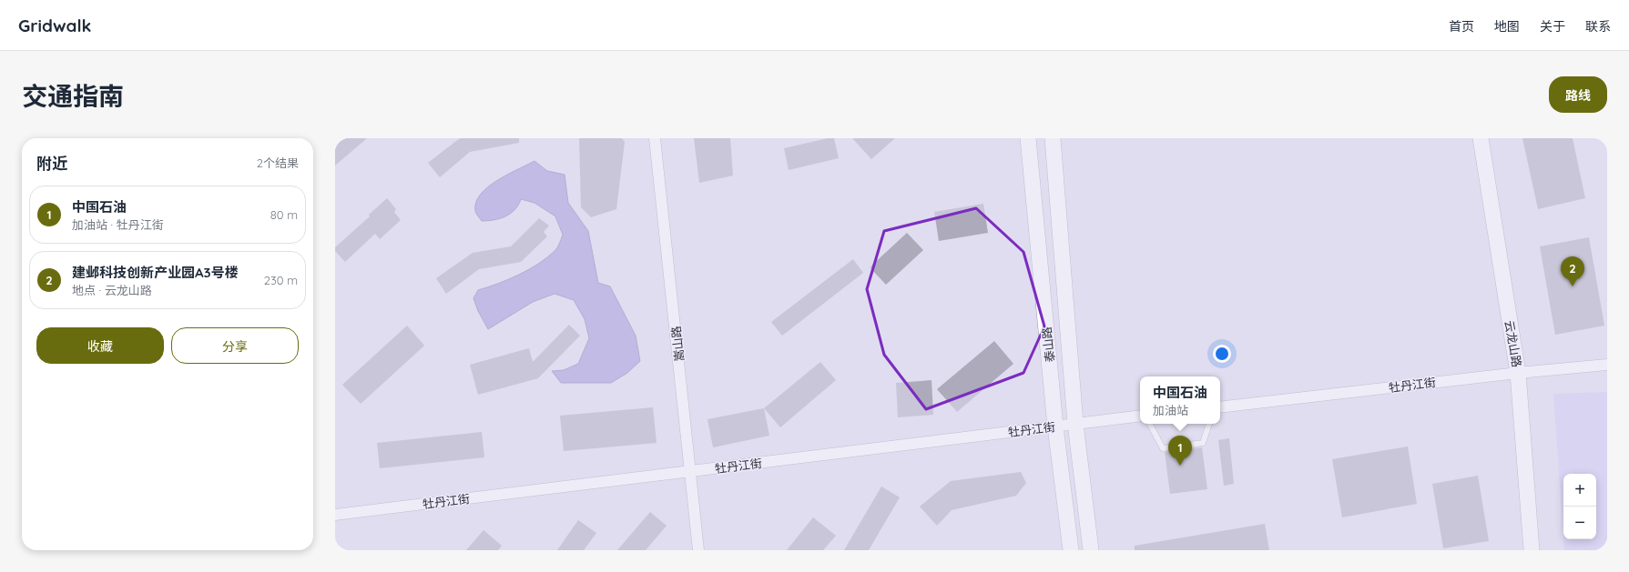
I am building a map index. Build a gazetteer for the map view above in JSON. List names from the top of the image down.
{
  "streets": {
    "street": [
      "嵩山路",
      "云龙山路",
      "泰山路",
      "牡丹江街"
    ]
  },
  "crossings": [
    ["嵩山路", "牡丹江街"],
    ["云龙山路", "牡丹江街"],
    ["泰山路", "牡丹江街"]
  ],
  "page": {
    "header": "Gridwalk",
    "nav": [
      "首页",
      "地图",
      "关于",
      "联系"
    ],
    "title": "交通指南",
    "buttons": [
      "路线",
      ["收藏", "分享"]
    ],
    "heading": ["附近", "2个结果"],
    "list": [
      {
        "mark": "1",
        "name": "中国石油",
        "note": "加油站 · 牡丹江街",
        "value": "80 m"
      },
      {
        "mark": "2",
        "name": "建邺科技创新产业园A3号楼",
        "note": "地点 · 云龙山路",
        "value": "230 m"
      }
    ],
    "pins": ["2", "1"],
    "popup": ["中国石油", "加油站"],
    "map_buttons": ["+", "−"]
  }
}
